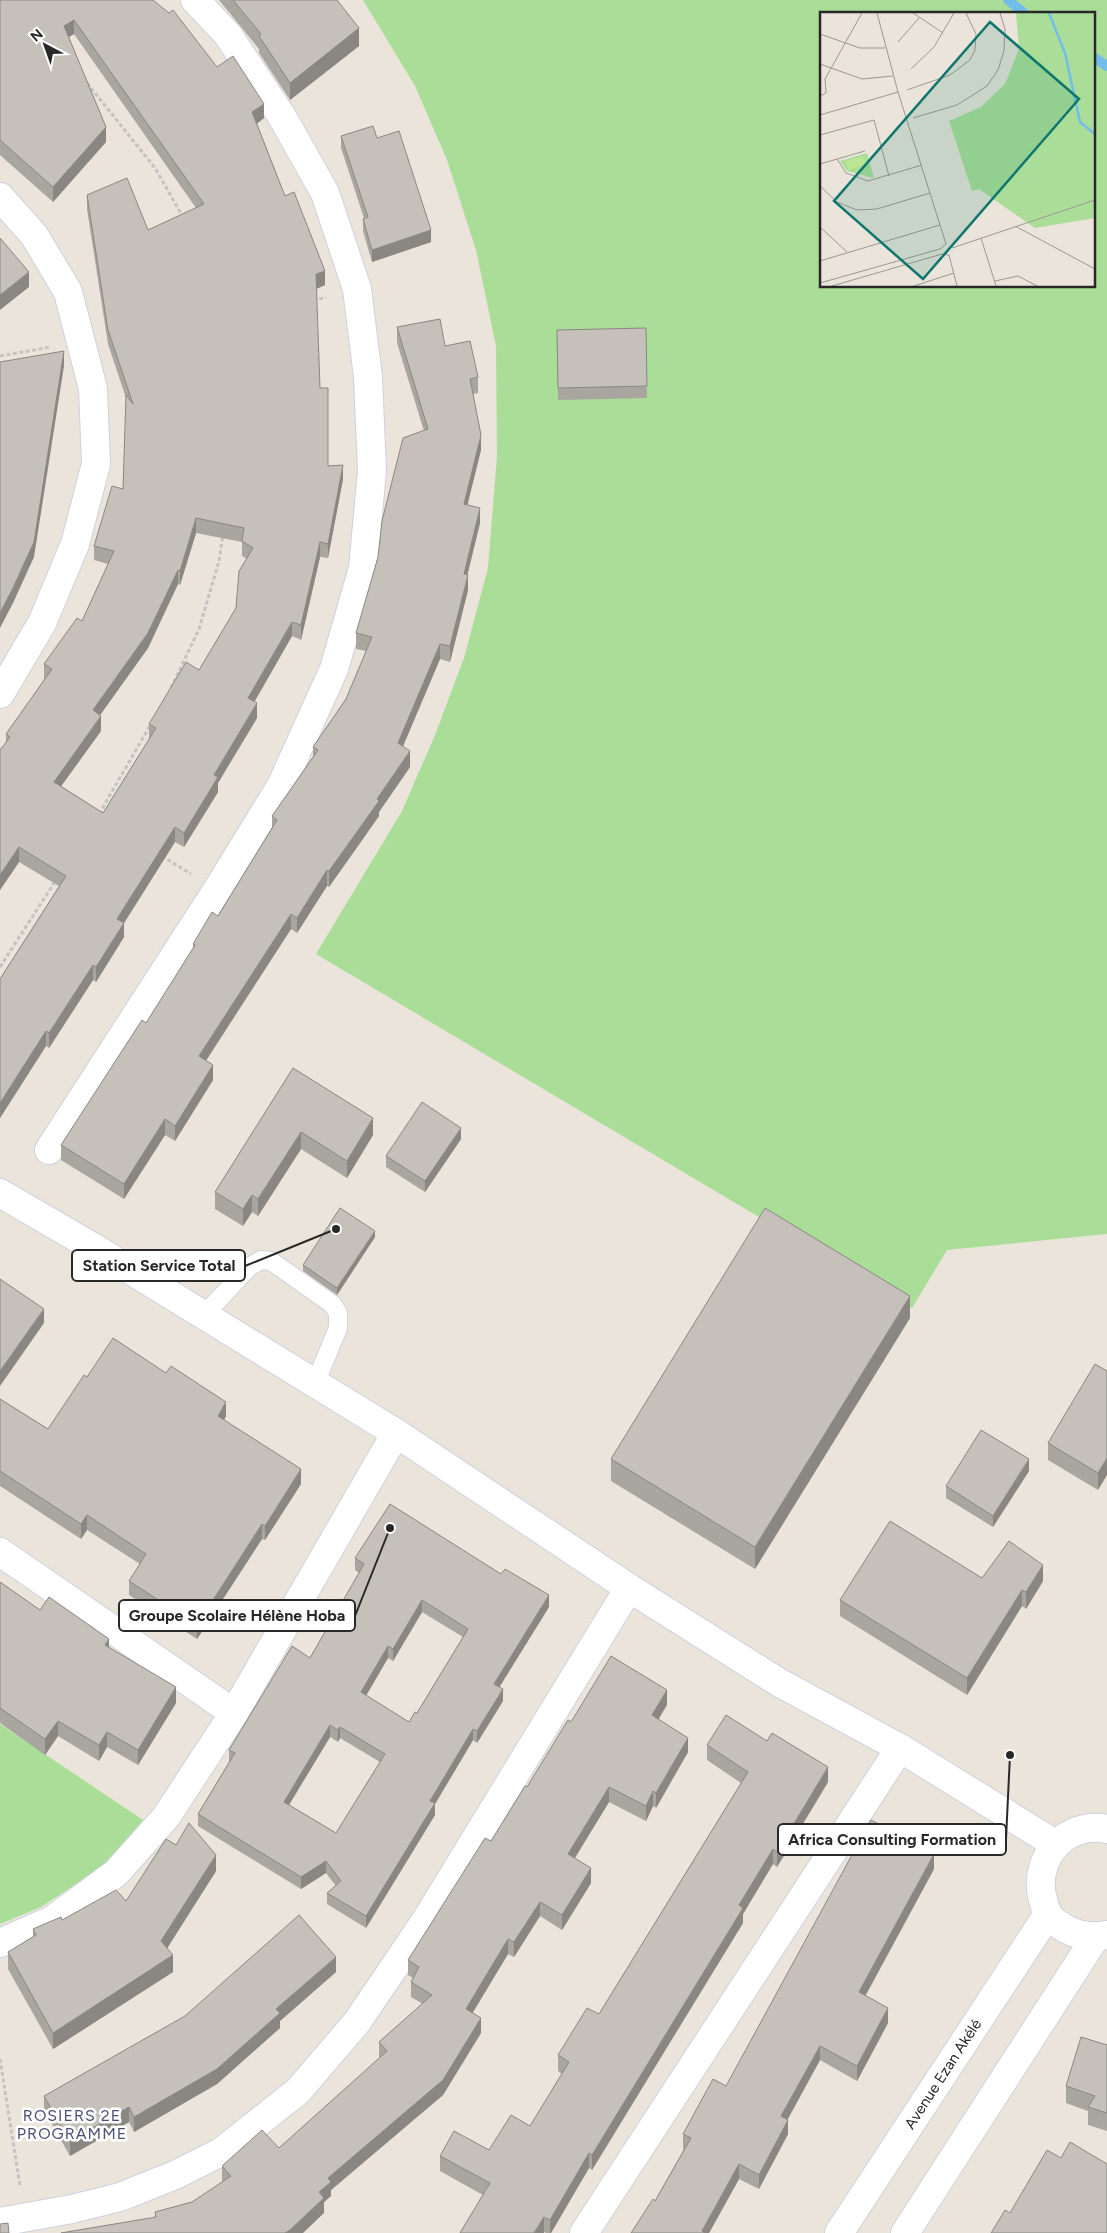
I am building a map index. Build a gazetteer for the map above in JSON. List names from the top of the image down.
{
  "streets": {
    "street": ["Avenue Ezan Akélé"]
  },
  "districts": ["ROSIERS 2E PROGRAMME"],
  "places": ["Station Service Total", "Groupe Scolaire Hélène Hoba", "Africa Consulting Formation"],
  "north": "top left"
}
